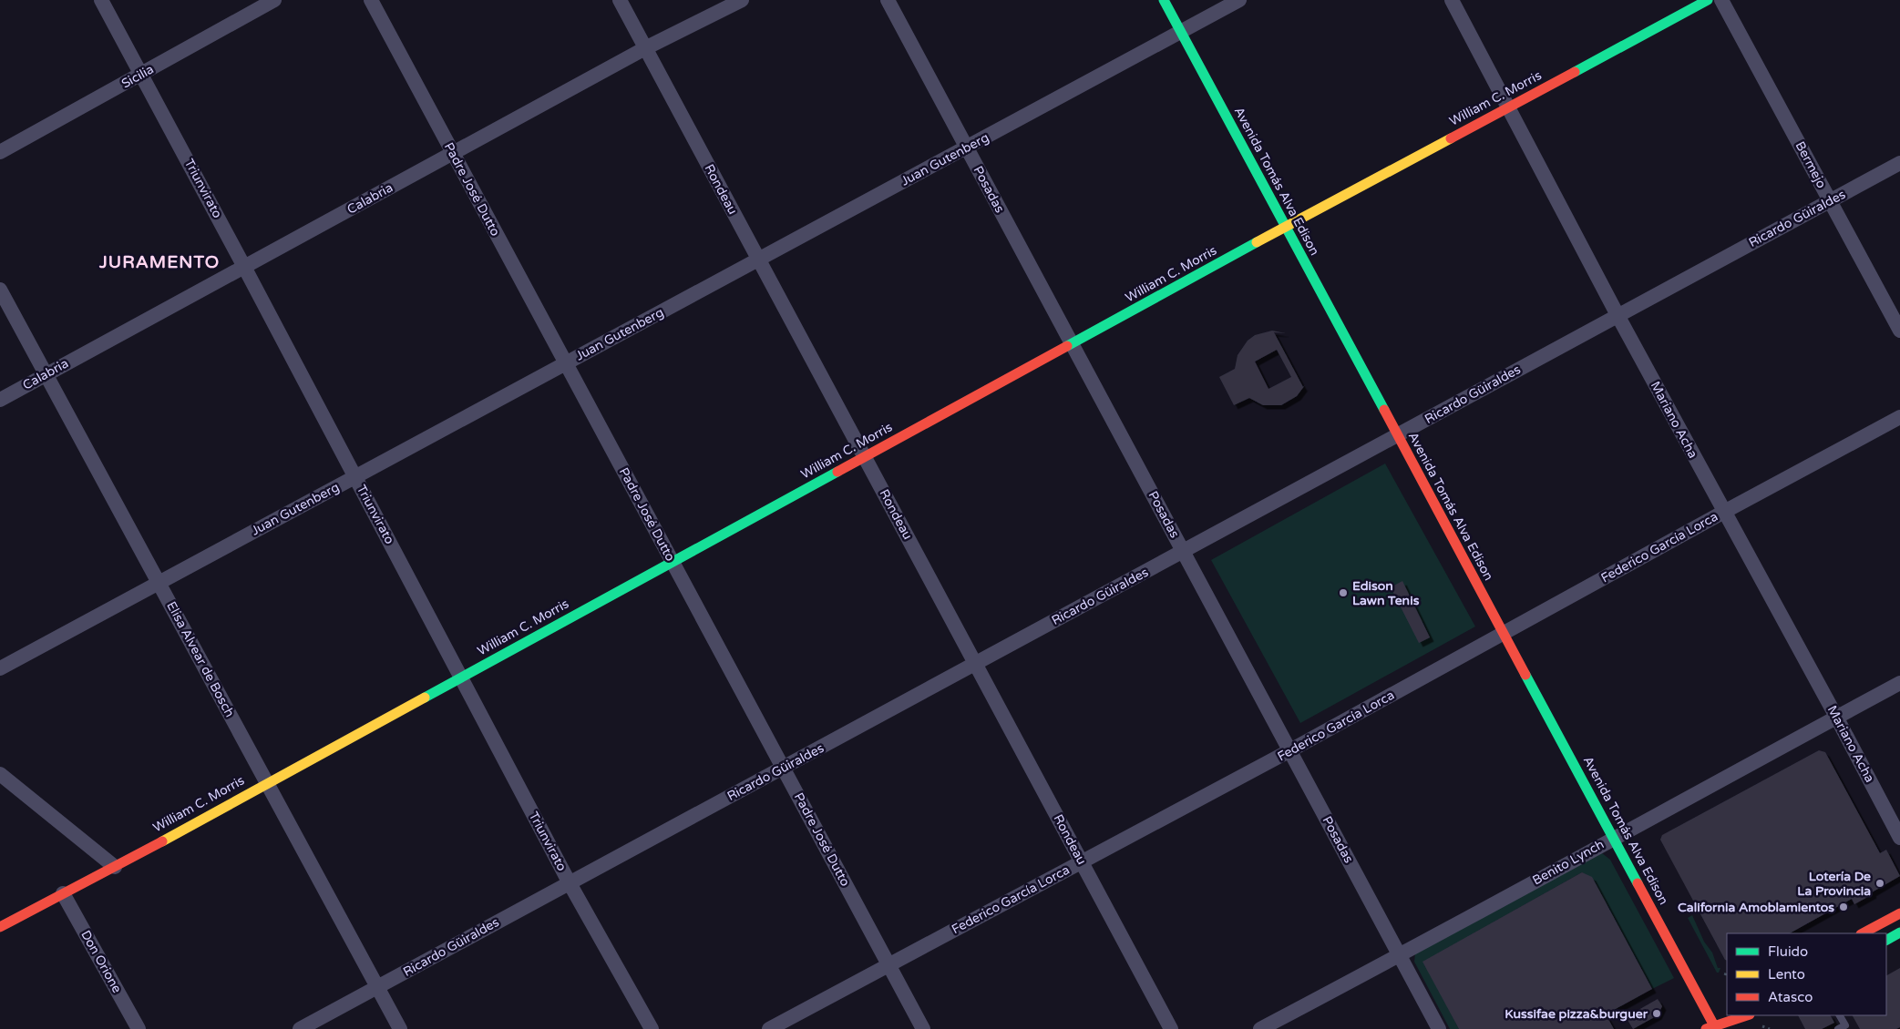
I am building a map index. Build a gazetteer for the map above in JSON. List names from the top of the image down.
{
  "streets": {
    "street": [
      "Sicilia",
      "William C. Morris",
      "Juan Gutenberg",
      "Bermejo",
      "Avenida Tomás Alva Edison",
      "Triunvirato",
      "Padre José Dutto",
      "Rondeau",
      "Posadas",
      "Calabria",
      "Ricardo Güiraldes",
      "Mariano Acha",
      "Federico García Lorca",
      "Elisa Alvear de Bosch",
      "Benito Lynch",
      "Don Orione"
    ]
  },
  "crossings": [
    ["Sicilia", "Triunvirato"],
    ["William C. Morris", "Avenida Tomás Alva Edison"],
    ["William C. Morris", "Triunvirato"],
    ["William C. Morris", "Padre José Dutto"],
    ["William C. Morris", "Rondeau"],
    ["William C. Morris", "Posadas"],
    ["William C. Morris", "Mariano Acha"],
    ["William C. Morris", "Elisa Alvear de Bosch"],
    ["William C. Morris", "Don Orione"],
    ["Juan Gutenberg", "Avenida Tomás Alva Edison"],
    ["Juan Gutenberg", "Triunvirato"],
    ["Juan Gutenberg", "Padre José Dutto"],
    ["Juan Gutenberg", "Rondeau"],
    ["Juan Gutenberg", "Posadas"],
    ["Juan Gutenberg", "Elisa Alvear de Bosch"],
    ["Bermejo", "Ricardo Güiraldes"],
    ["Avenida Tomás Alva Edison", "Ricardo Güiraldes"],
    ["Avenida Tomás Alva Edison", "Federico García Lorca"],
    ["Avenida Tomás Alva Edison", "Benito Lynch"],
    ["Triunvirato", "Calabria"],
    ["Triunvirato", "Ricardo Güiraldes"],
    ["Padre José Dutto", "Calabria"],
    ["Padre José Dutto", "Ricardo Güiraldes"],
    ["Padre José Dutto", "Federico García Lorca"],
    ["Rondeau", "Calabria"],
    ["Rondeau", "Ricardo Güiraldes"],
    ["Rondeau", "Federico García Lorca"],
    ["Posadas", "Ricardo Güiraldes"],
    ["Posadas", "Federico García Lorca"],
    ["Posadas", "Benito Lynch"],
    ["Calabria", "Elisa Alvear de Bosch"],
    ["Ricardo Güiraldes", "Mariano Acha"],
    ["Ricardo Güiraldes", "Elisa Alvear de Bosch"],
    ["Mariano Acha", "Federico García Lorca"],
    ["Mariano Acha", "Benito Lynch"]
  ],
  "districts": ["JURAMENTO"],
  "places": [
    "Edison Lawn Tenis",
    "Lotería De La Provincia",
    "California Amoblamientos",
    "Kussifae pizza&burguer"
  ],
  "legend": ["Fluido", "Lento", "Atasco"]
}
